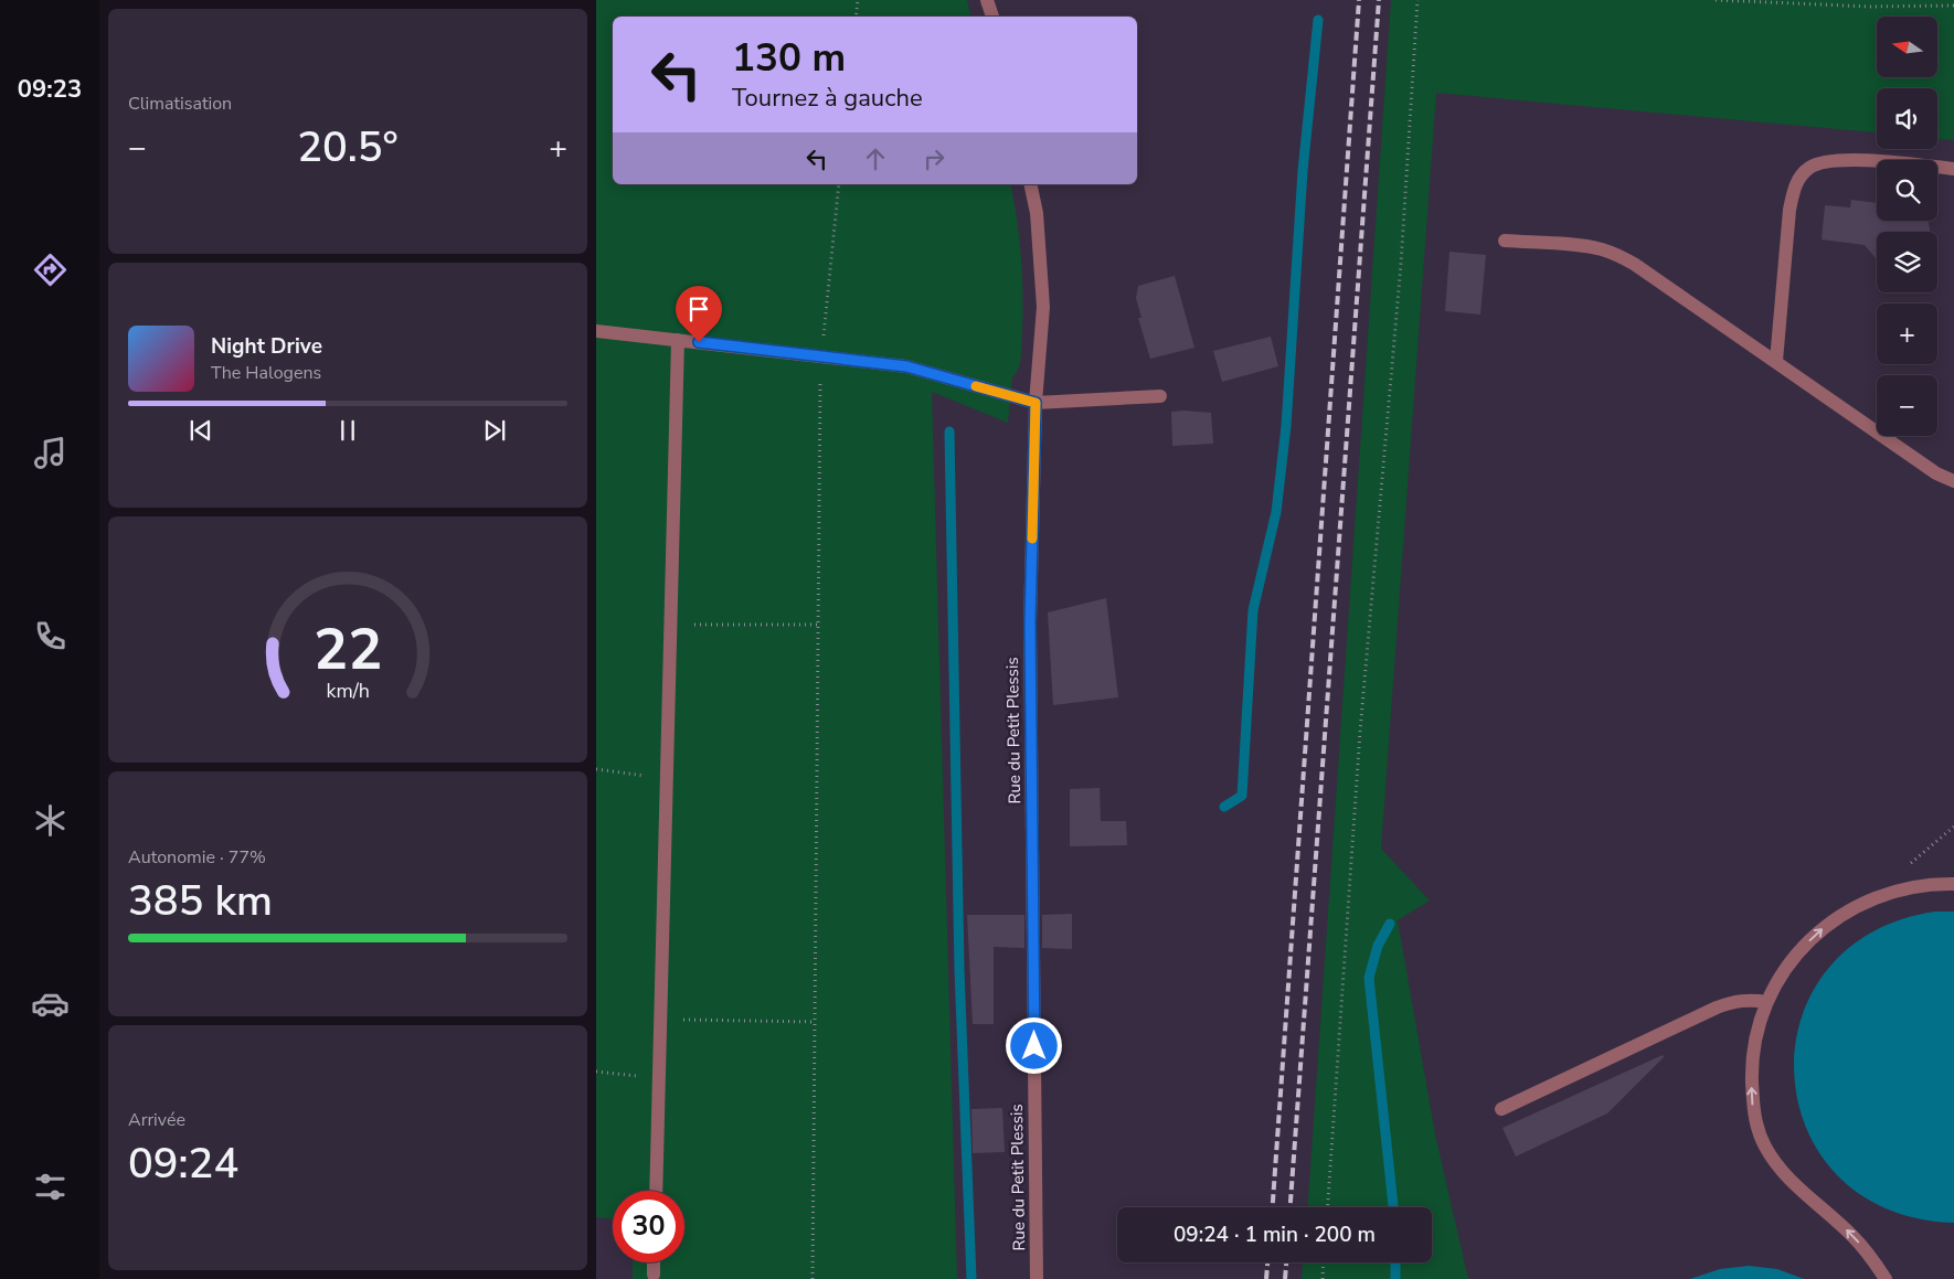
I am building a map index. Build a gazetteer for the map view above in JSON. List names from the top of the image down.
{
  "streets": {
    "street": ["Rue du Petit Plessis"]
  },
  "north": "left",
  "page": {
    "tabs": "09:23",
    "tile": [
      "Climatisation",
      ["Autonomie · 77%", "385 km"],
      ["Arrivée", "09:24"]
    ],
    "map_buttons": ["+", "−"],
    "turn": ["130 m", "Tournez à gauche"],
    "heat": ["−", "20.5°", "+"],
    "song": ["Night Drive", "The Halogens"],
    "limit": "30",
    "trip": "09:24 · 1 min · 200 m",
    "gauge": ["22", "km/h"]
  }
}
